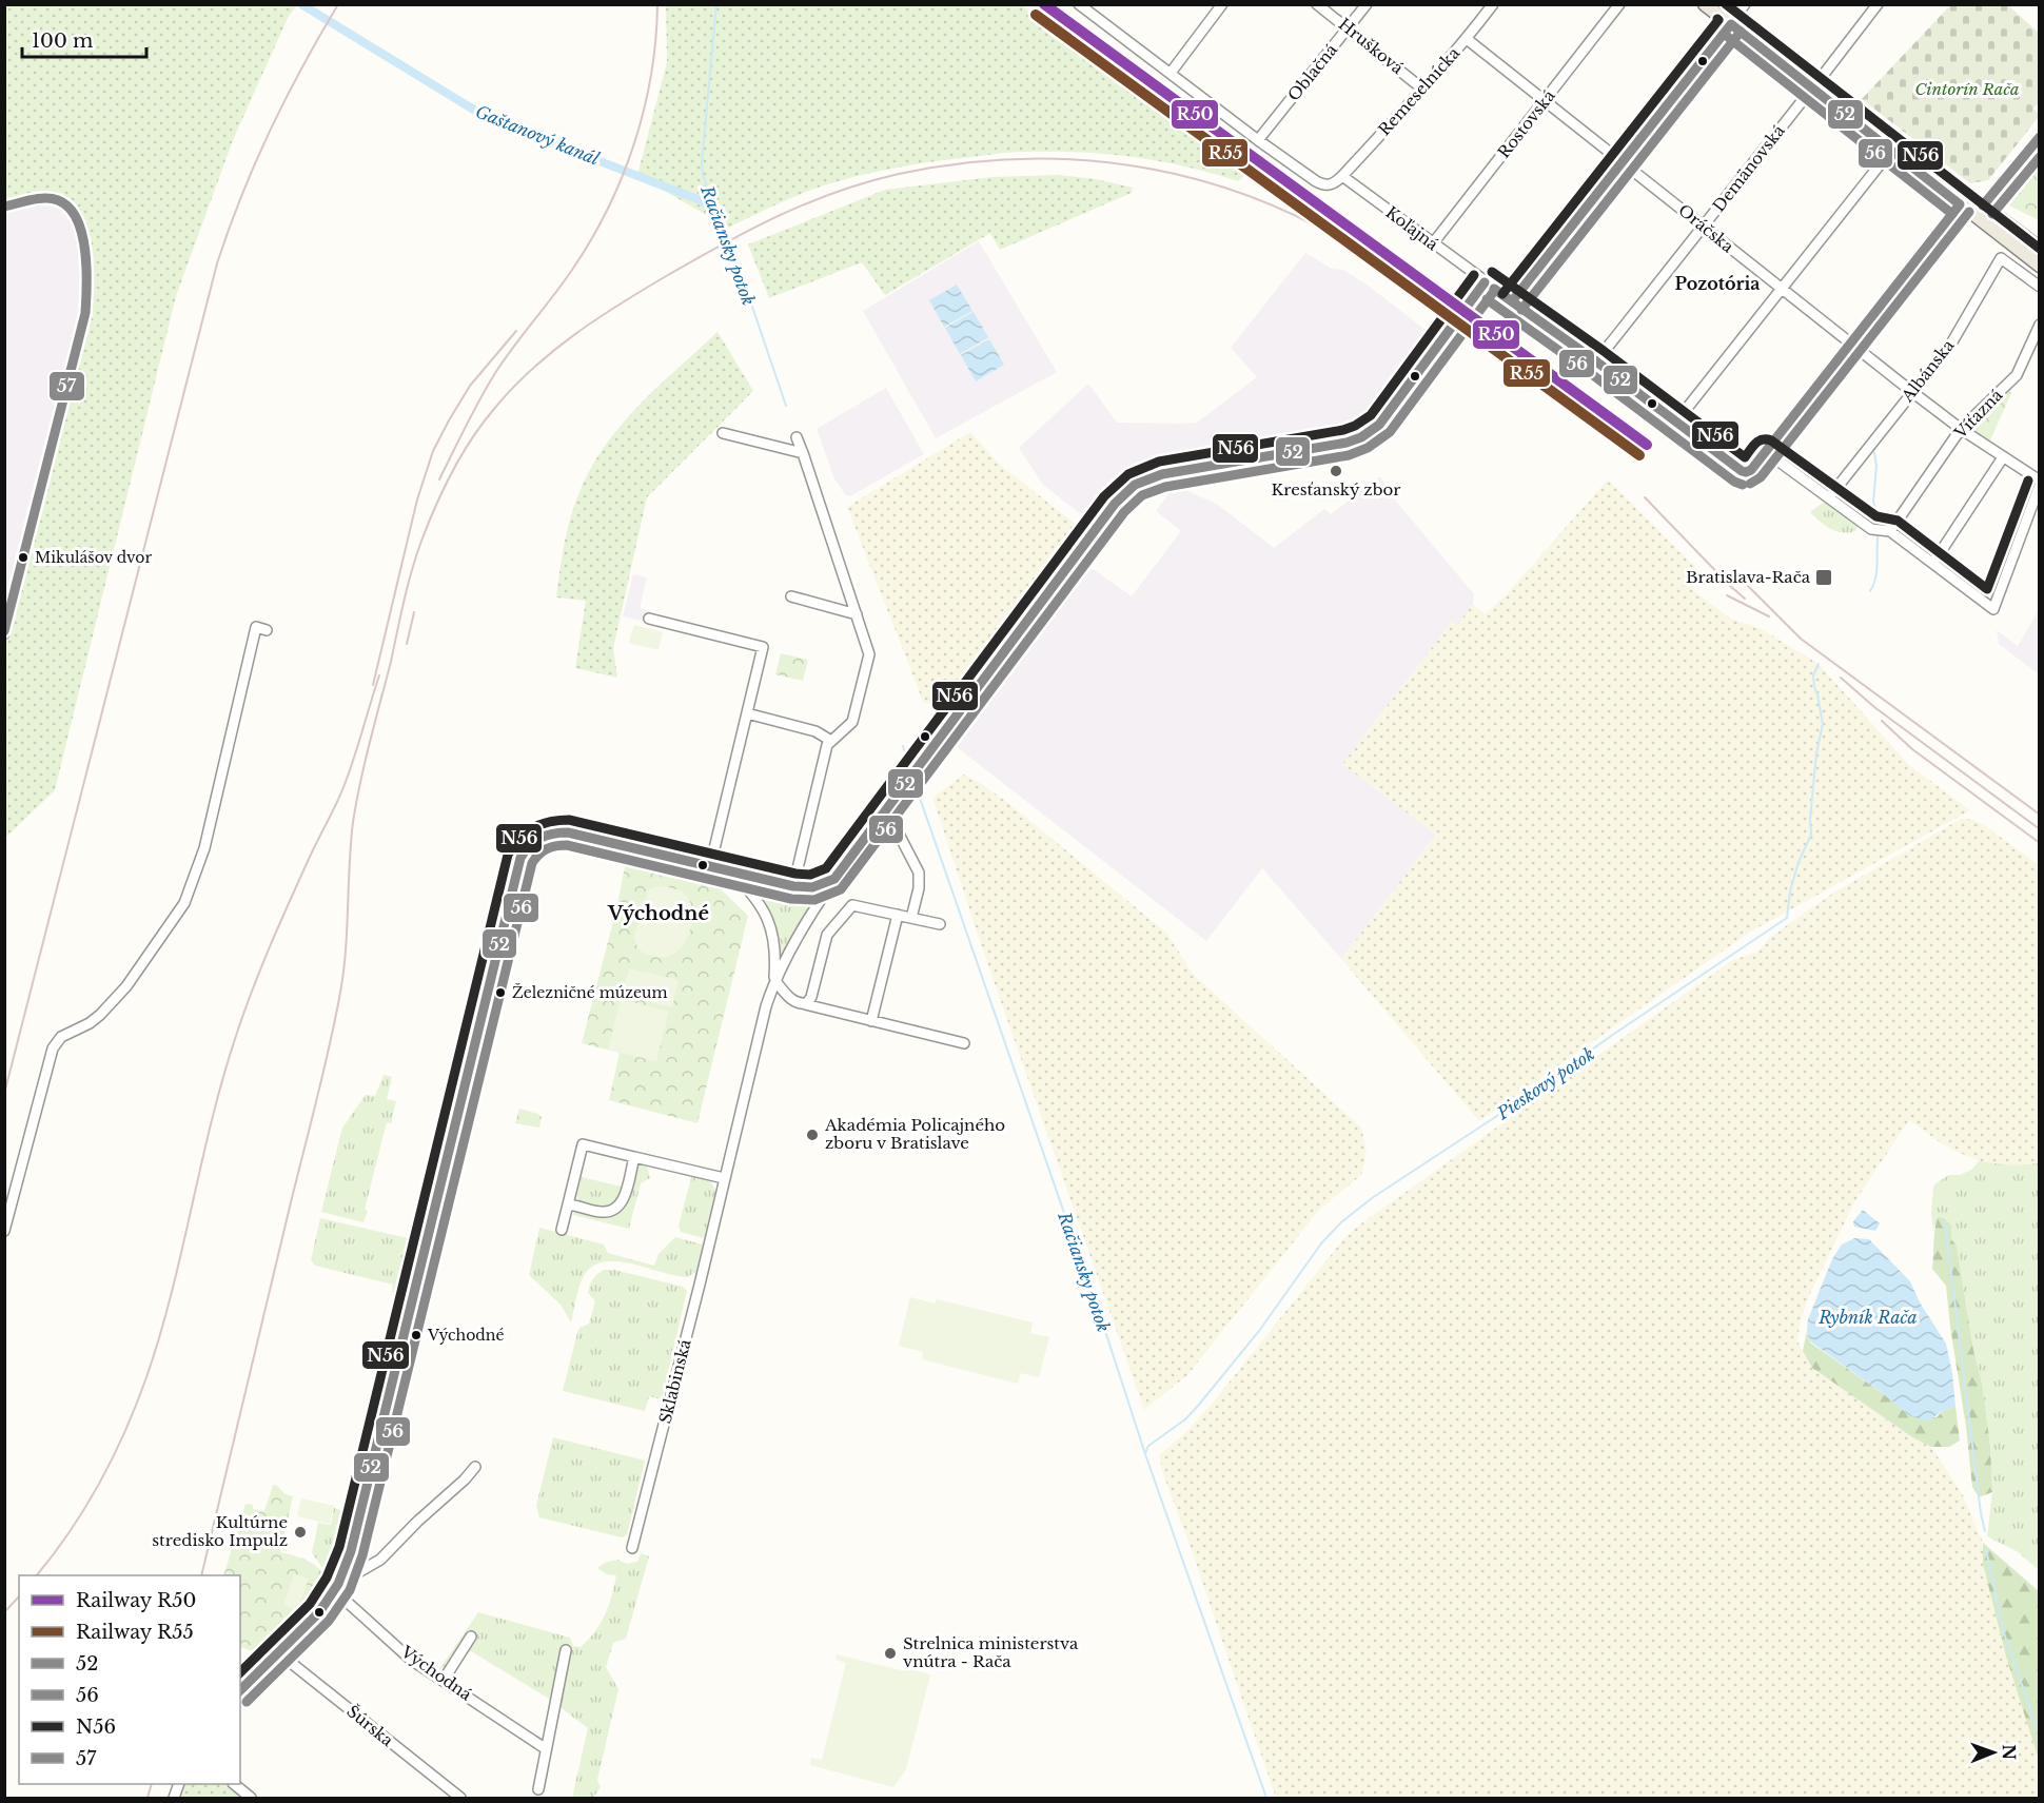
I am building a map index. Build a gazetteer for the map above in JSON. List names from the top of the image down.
{
  "streets": {
    "street": [
      "Hrušková",
      "Oblačná",
      "Remeselnícka",
      "Rostovská",
      "Demänovská",
      "Koľajná",
      "Oráčska",
      "Albánska",
      "Víťazná",
      "Sklabinská",
      "Východná",
      "Šúrska"
    ]
  },
  "crossings": [
    ["Hrušková", "Oblačná"],
    ["Hrušková", "Remeselnícka"],
    ["Remeselnícka", "Koľajná"],
    ["Remeselnícka", "Oráčska"],
    ["Rostovská", "Koľajná"],
    ["Rostovská", "Oráčska"],
    ["Demänovská", "Koľajná"],
    ["Demänovská", "Oráčska"],
    ["Koľajná", "Sklabinská"],
    ["Oráčska", "Albánska"],
    ["Oráčska", "Víťazná"]
  ],
  "districts": ["Pozotória", "Východné"],
  "water": [
    "Gaštanový kanál",
    "Račiansky potok",
    "Pieskový potok",
    "Rybník Rača"
  ],
  "parks": ["Cintorín Rača"],
  "places": {
    "other": [
      "Kresťanský zbor",
      "Mikulášov dvor",
      "Železničné múzeum",
      "Akadémia Policajného zboru v Bratislave",
      "Východné",
      "Kultúrne stredisko Impulz",
      "Strelnica ministerstva vnútra - Rača"
    ],
    "transit": ["Bratislava-Rača"]
  },
  "lines": [
    "rail line R50",
    "transit line N56",
    "rail line R55",
    "transit line 52",
    "transit line 56",
    "transit line 57"
  ],
  "legend": [
    "Railway R50",
    "Railway R55",
    "52",
    "56",
    "N56",
    "57"
  ],
  "scale_bar": "100 m",
  "north": "right"
}
